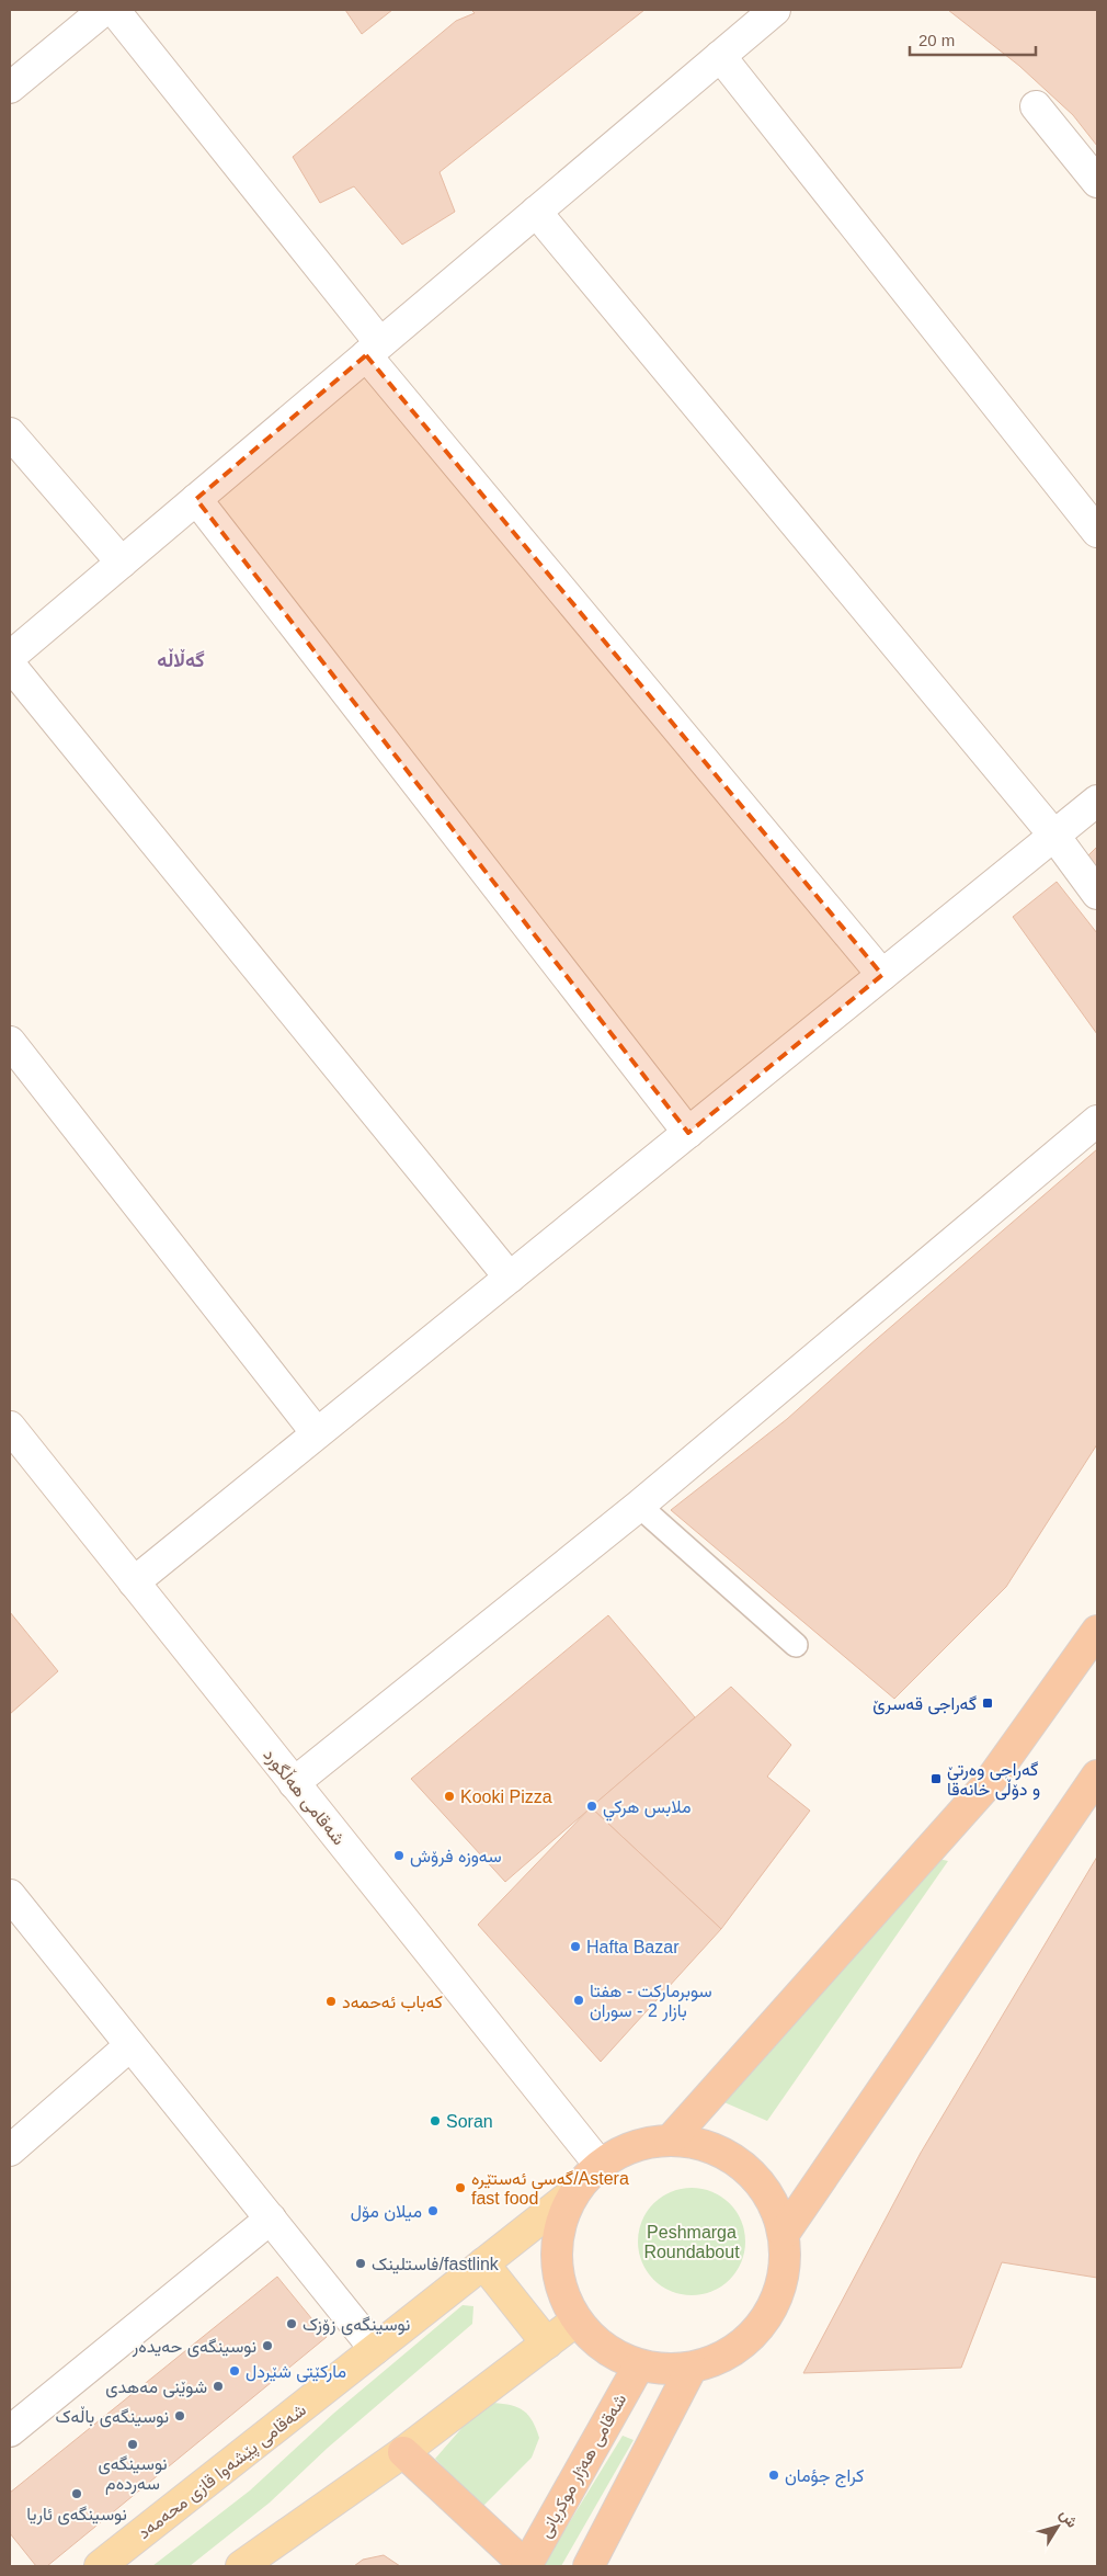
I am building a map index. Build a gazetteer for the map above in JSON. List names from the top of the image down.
{
  "streets": {
    "highway": ["شەقامی ھەژار موکریانی"],
    "main road": ["شەقامی پێشەوا قازی محەمەد"],
    "street": ["شەقامی ھەڵگورد"]
  },
  "districts": ["گەڵاڵە"],
  "parks": ["Peshmarga Roundabout"],
  "places": {
    "transit": ["گەراجی قەسرێ", "گەراجی وەرتێ و دۆڵی خانەقا"],
    "other": [
      "Kooki Pizza",
      "ملابس هركي",
      "سەوزە فرۆش",
      "Hafta Bazar",
      "سوبرماركت - هفتا بازار 2 - سوران",
      "کەباب ئەحمەد",
      "Soran",
      "گەسی ئەستێرە/Astera fast food",
      "میلان مۆل",
      "فاستلینک/fastlink",
      "نوسینگەی زۆزک",
      "نوسینگەی حەیدەر",
      "مارکێتی شێردل",
      "شوێنی مەهدی",
      "نوسینگەی باڵەک",
      "نوسینگەی سەردەم",
      "كراج جؤمان",
      "نوسینگەی ئاریا"
    ]
  },
  "scale_bar": "20 m",
  "north": "top right"
}
